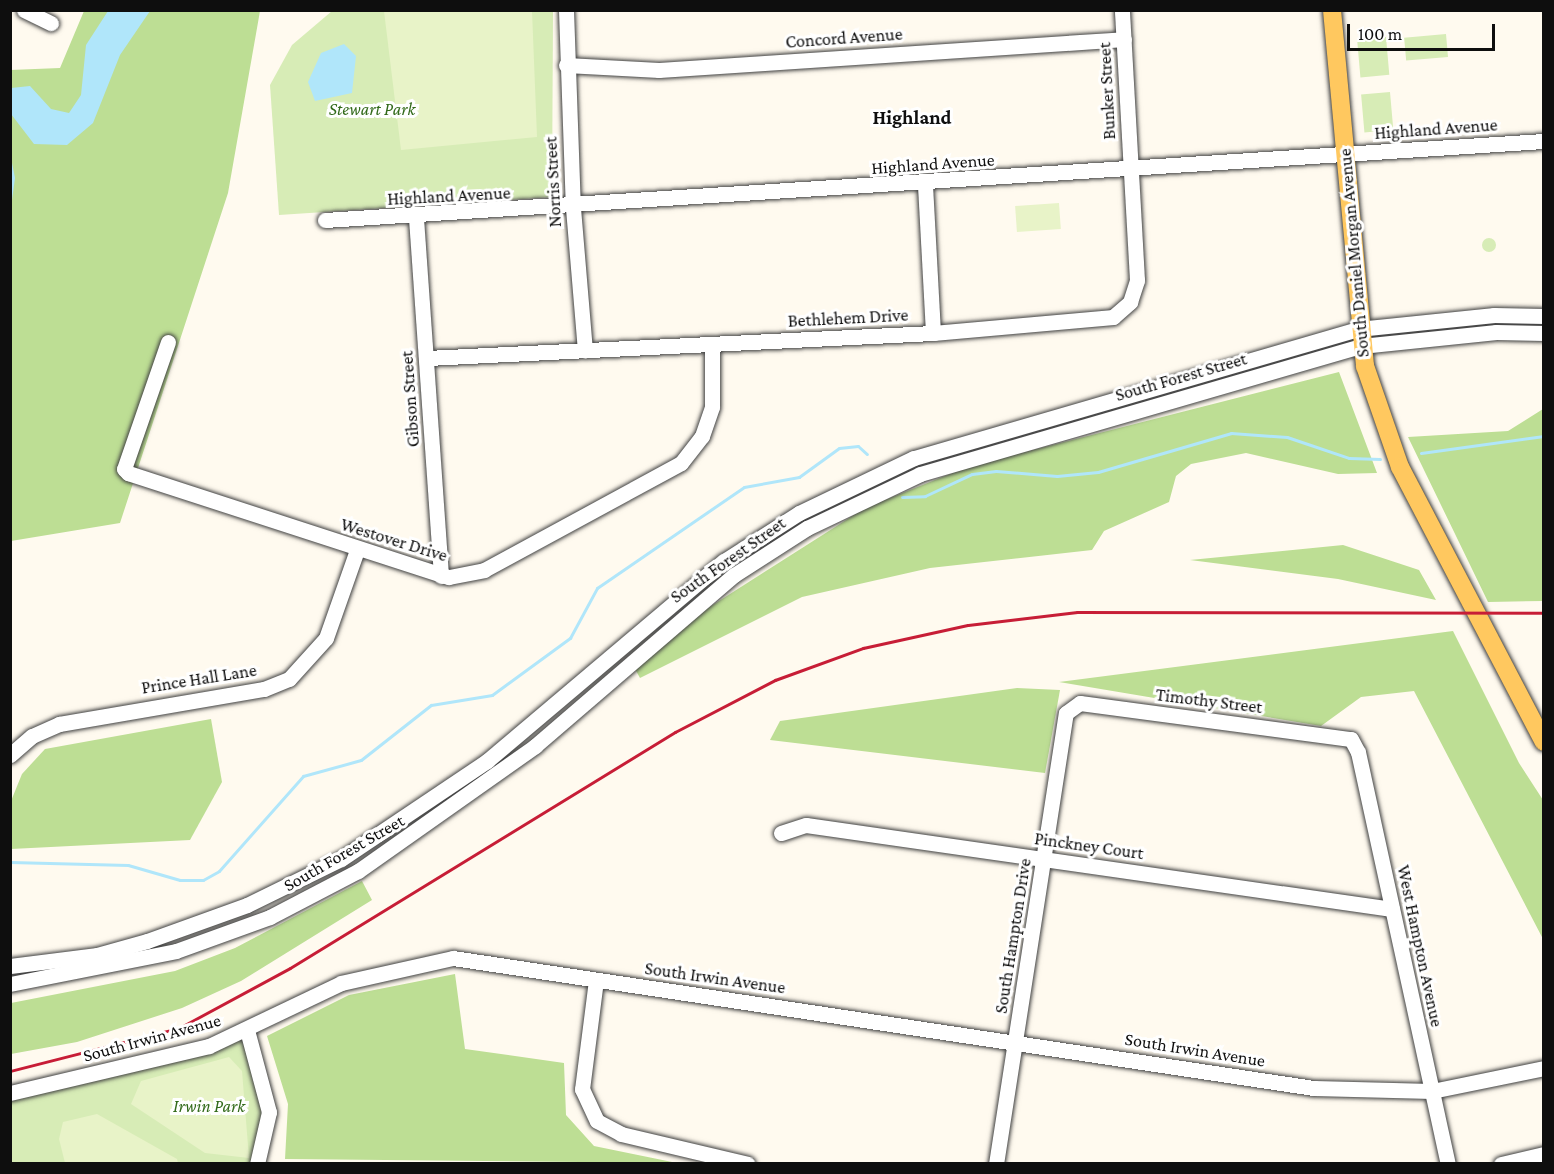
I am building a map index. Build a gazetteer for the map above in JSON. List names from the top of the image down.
{
  "streets": {
    "main road": ["South Daniel Morgan Avenue"],
    "street": [
      "Concord Avenue",
      "Bunker Street",
      "Highland Avenue",
      "Norris Street",
      "Bethlehem Drive",
      "South Forest Street",
      "Gibson Street",
      "Westover Drive",
      "Prince Hall Lane",
      "Timothy Street",
      "Pinckney Court",
      "South Hampton Drive",
      "West Hampton Avenue",
      "South Irwin Avenue"
    ]
  },
  "crossings": [
    ["Concord Avenue", "Bunker Street"],
    ["Concord Avenue", "Norris Street"],
    ["Bunker Street", "Highland Avenue"],
    ["Bunker Street", "Bethlehem Drive"],
    ["Highland Avenue", "Norris Street"],
    ["Highland Avenue", "South Daniel Morgan Avenue"],
    ["Highland Avenue", "Bethlehem Drive"],
    ["Highland Avenue", "Gibson Street"],
    ["Norris Street", "Bethlehem Drive"],
    ["South Daniel Morgan Avenue", "South Forest Street"],
    ["Bethlehem Drive", "Gibson Street"],
    ["Bethlehem Drive", "Westover Drive"],
    ["Gibson Street", "Westover Drive"],
    ["Westover Drive", "Prince Hall Lane"],
    ["Timothy Street", "South Hampton Drive"],
    ["Timothy Street", "West Hampton Avenue"],
    ["Pinckney Court", "South Hampton Drive"],
    ["Pinckney Court", "West Hampton Avenue"],
    ["South Hampton Drive", "South Irwin Avenue"],
    ["West Hampton Avenue", "South Irwin Avenue"]
  ],
  "districts": ["Highland"],
  "parks": ["Stewart Park", "Irwin Park"],
  "scale_bar": "100 m"
}
